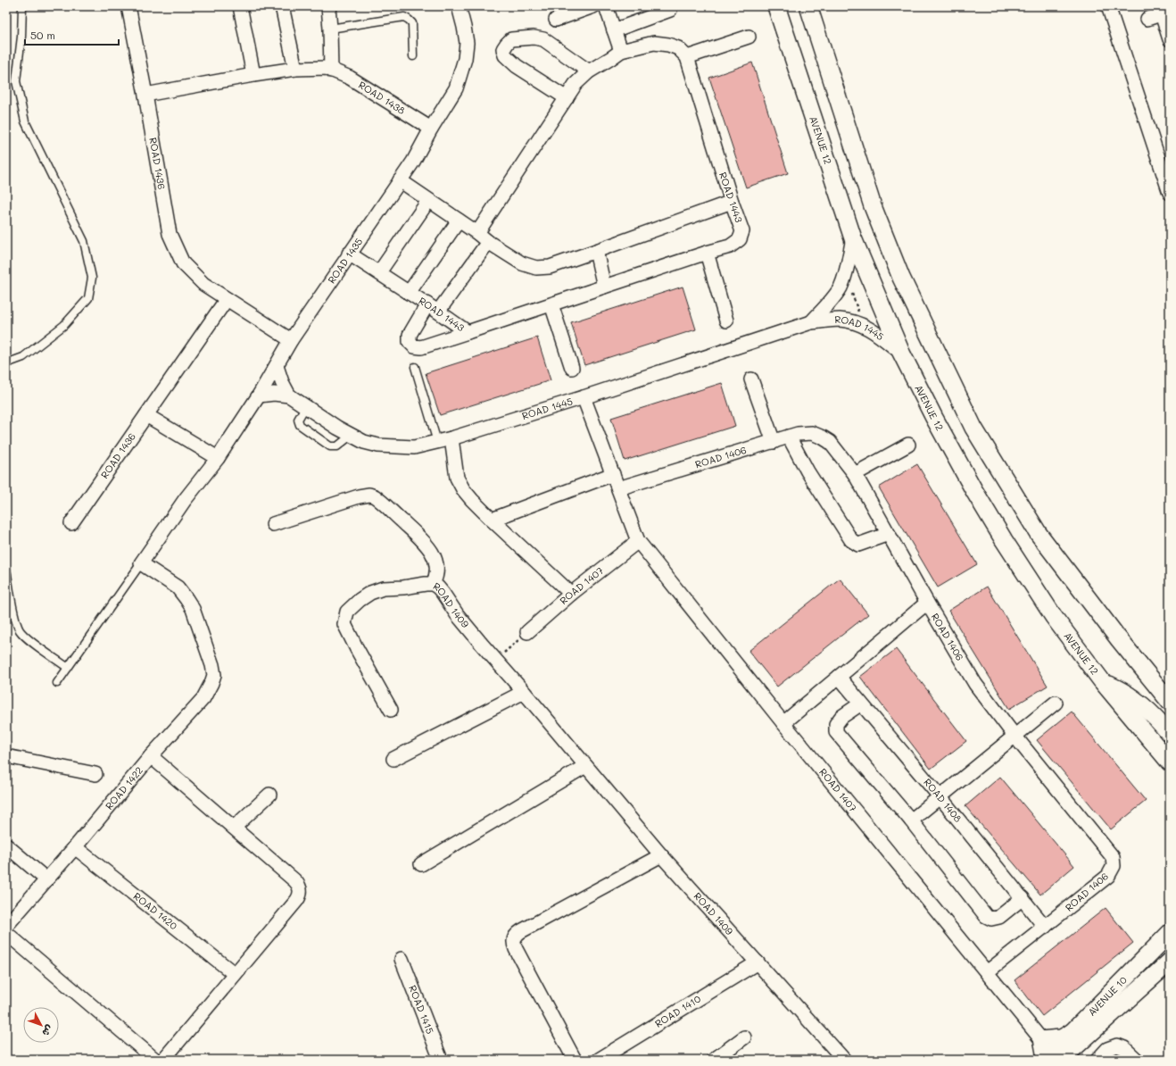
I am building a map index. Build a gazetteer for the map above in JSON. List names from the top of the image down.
{
  "streets": {
    "street": [
      "ROAD 1438",
      "AVENUE 12",
      "ROAD 1436",
      "ROAD 1443",
      "ROAD 1435",
      "ROAD 1445",
      "ROAD 1406",
      "ROAD 1407",
      "ROAD 1409",
      "ROAD 1422",
      "ROAD 1408",
      "ROAD 1420",
      "AVENUE 10",
      "ROAD 1415",
      "ROAD 1410"
    ]
  },
  "crossings": [
    ["ROAD 1438", "ROAD 1436"],
    ["ROAD 1438", "ROAD 1435"],
    ["AVENUE 12", "ROAD 1445"],
    ["ROAD 1436", "ROAD 1435"],
    ["ROAD 1443", "ROAD 1435"],
    ["ROAD 1435", "ROAD 1445"],
    ["ROAD 1435", "ROAD 1422"],
    ["ROAD 1445", "ROAD 1407"],
    ["ROAD 1406", "ROAD 1407"],
    ["ROAD 1406", "ROAD 1408"],
    ["ROAD 1407", "AVENUE 10"],
    ["ROAD 1409", "ROAD 1410"],
    ["ROAD 1422", "ROAD 1420"]
  ],
  "scale_bar": "50 m",
  "north": "bottom right"
}
